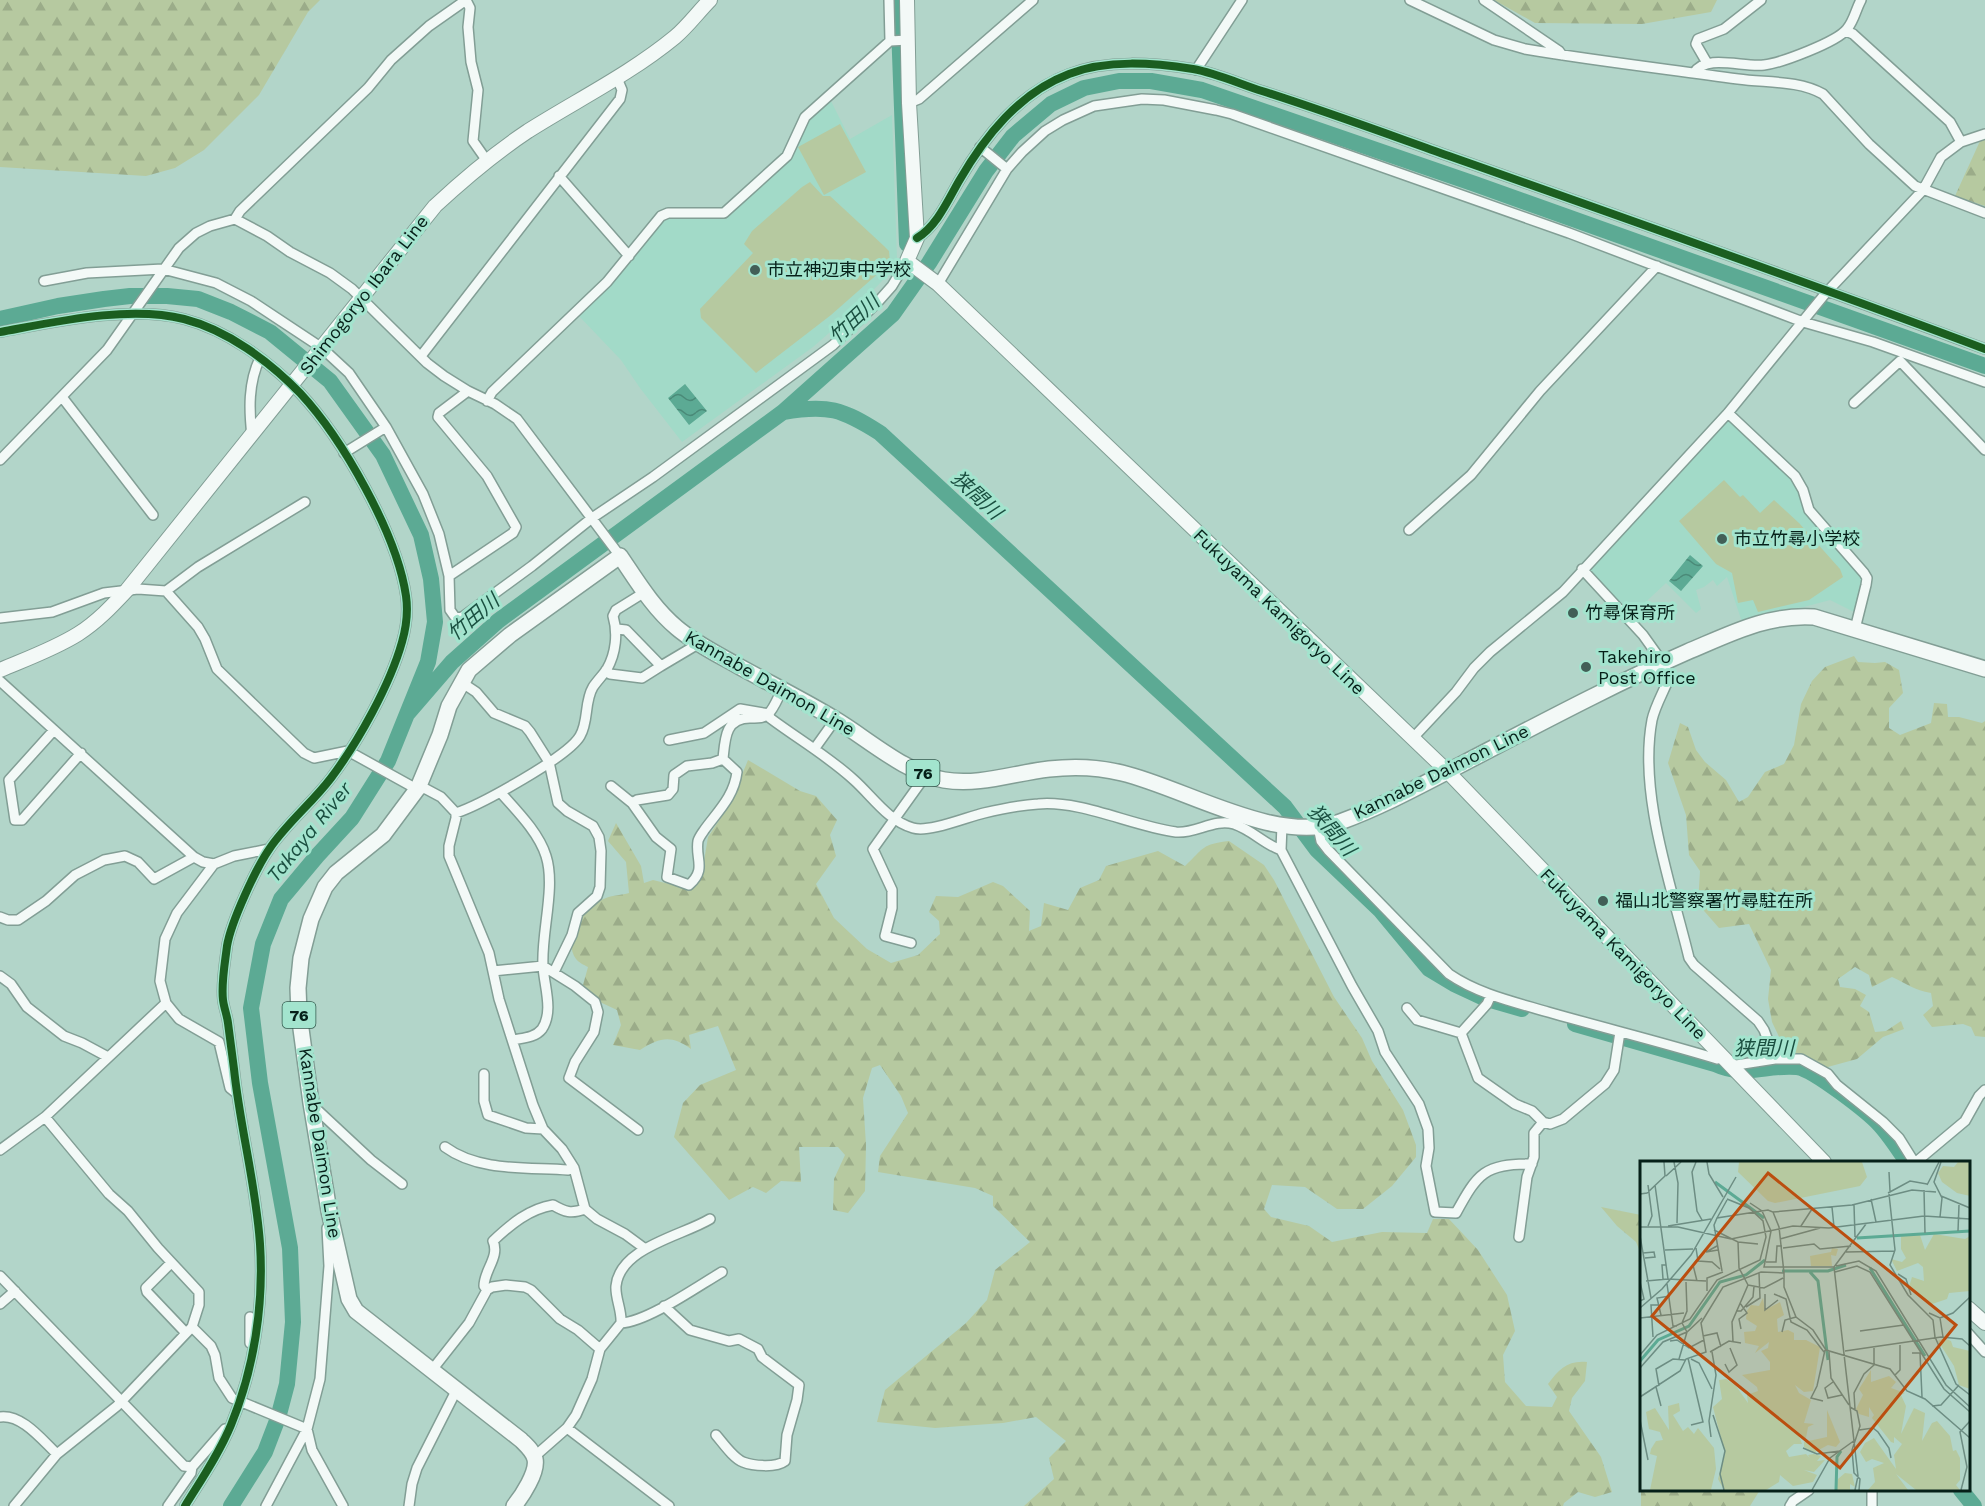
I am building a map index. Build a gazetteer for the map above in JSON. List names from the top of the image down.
{
  "streets": {
    "main road": [
      "Shimogoryo Ibara Line",
      "Fukuyama Kamigoryo Line",
      "Kannabe Daimon Line",
      "76"
    ]
  },
  "crossings": [
    ["Fukuyama Kamigoryo Line", "Kannabe Daimon Line"]
  ],
  "water": ["竹田川", "狭間川", "Takaya River"],
  "places": [
    "市立神辺東中学校",
    "市立竹尋小学校",
    "竹尋保育所",
    "Takehiro Post Office",
    "福山北警察署竹尋駐在所"
  ]
}
